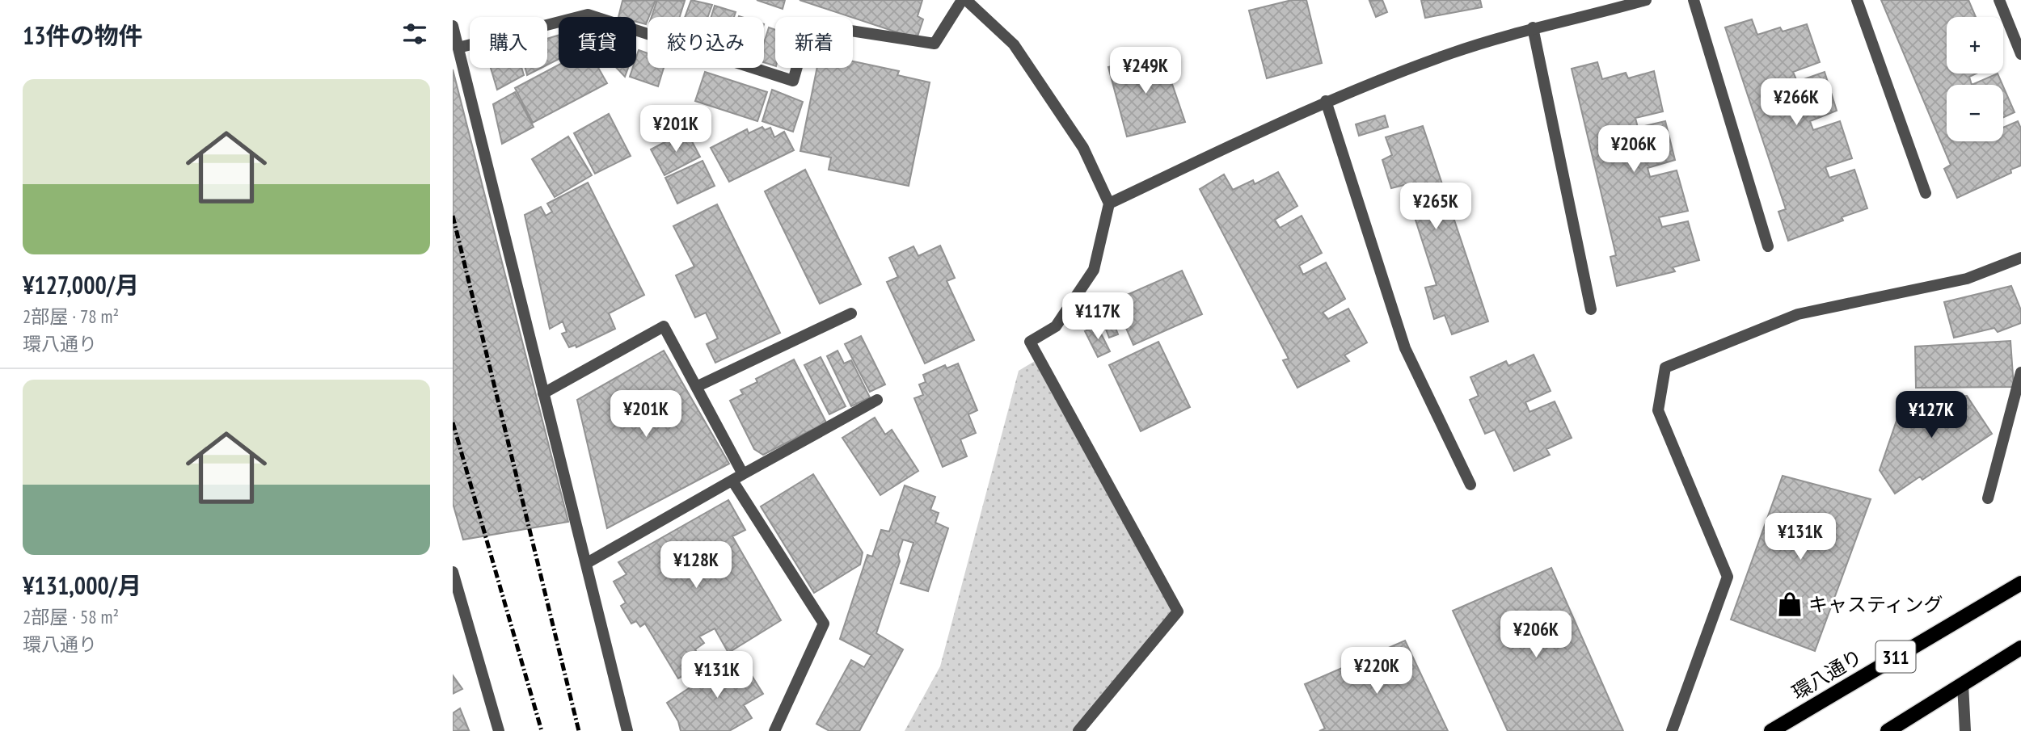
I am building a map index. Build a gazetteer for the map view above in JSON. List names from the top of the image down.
{
  "streets": {
    "main road": ["311", "環八通り"]
  },
  "places": {
    "shop": ["キャスティング"]
  },
  "page": {
    "heading": "13件の物件",
    "map_buttons": ["+", "−"],
    "chip": [
      "購入",
      "賃貸",
      "絞り込み",
      "新着"
    ],
    "price": [
      "¥249K",
      "¥266K",
      "¥201K",
      "¥206K",
      "¥265K",
      "¥117K",
      "¥201K",
      "¥127K",
      "¥131K",
      "¥128K",
      "¥206K",
      "¥220K",
      "¥131K"
    ],
    "list": [
      {
        "name": "¥127,000/月",
        "note": "2部屋 · 78 m² · 環八通り"
      },
      {
        "name": "¥131,000/月",
        "note": "2部屋 · 58 m² · 環八通り"
      }
    ]
  }
}
